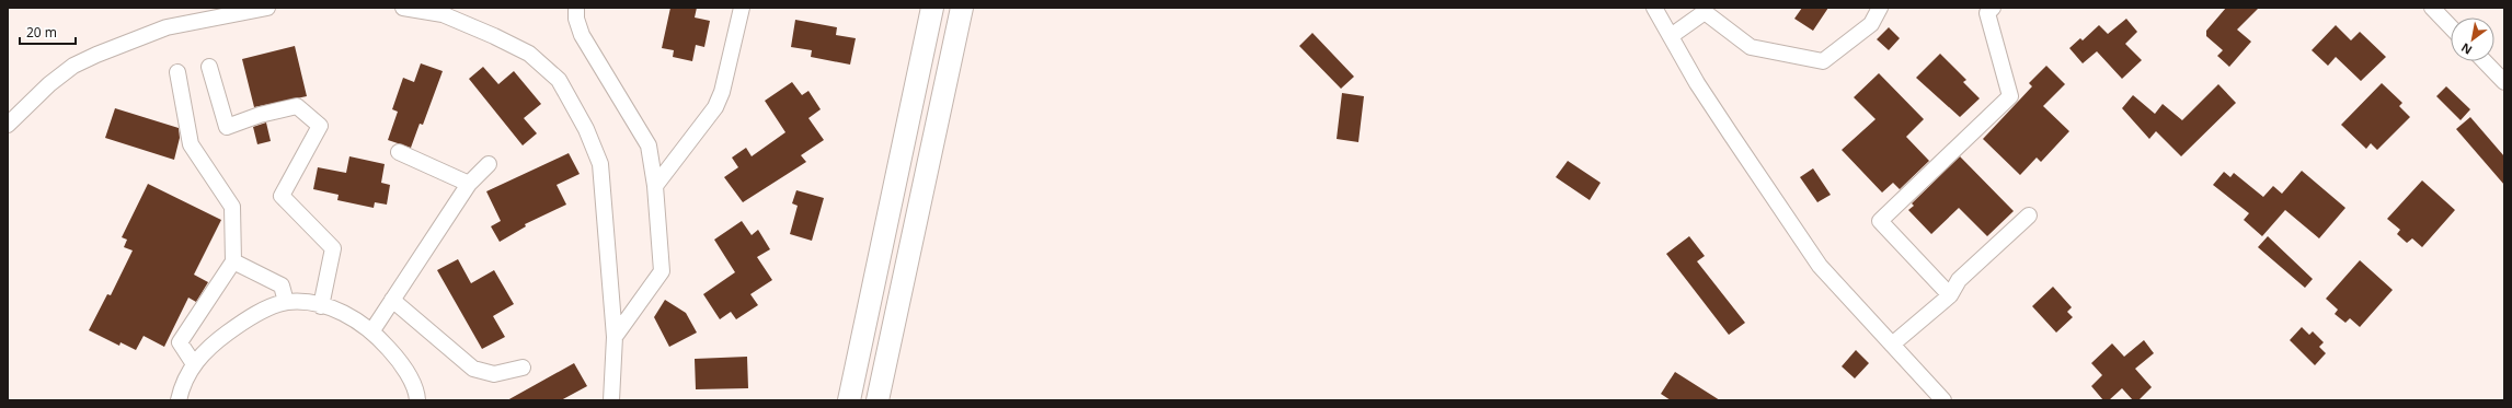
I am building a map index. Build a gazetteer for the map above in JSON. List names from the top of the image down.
{
  "scale_bar": "20 m",
  "north": "bottom left"
}
